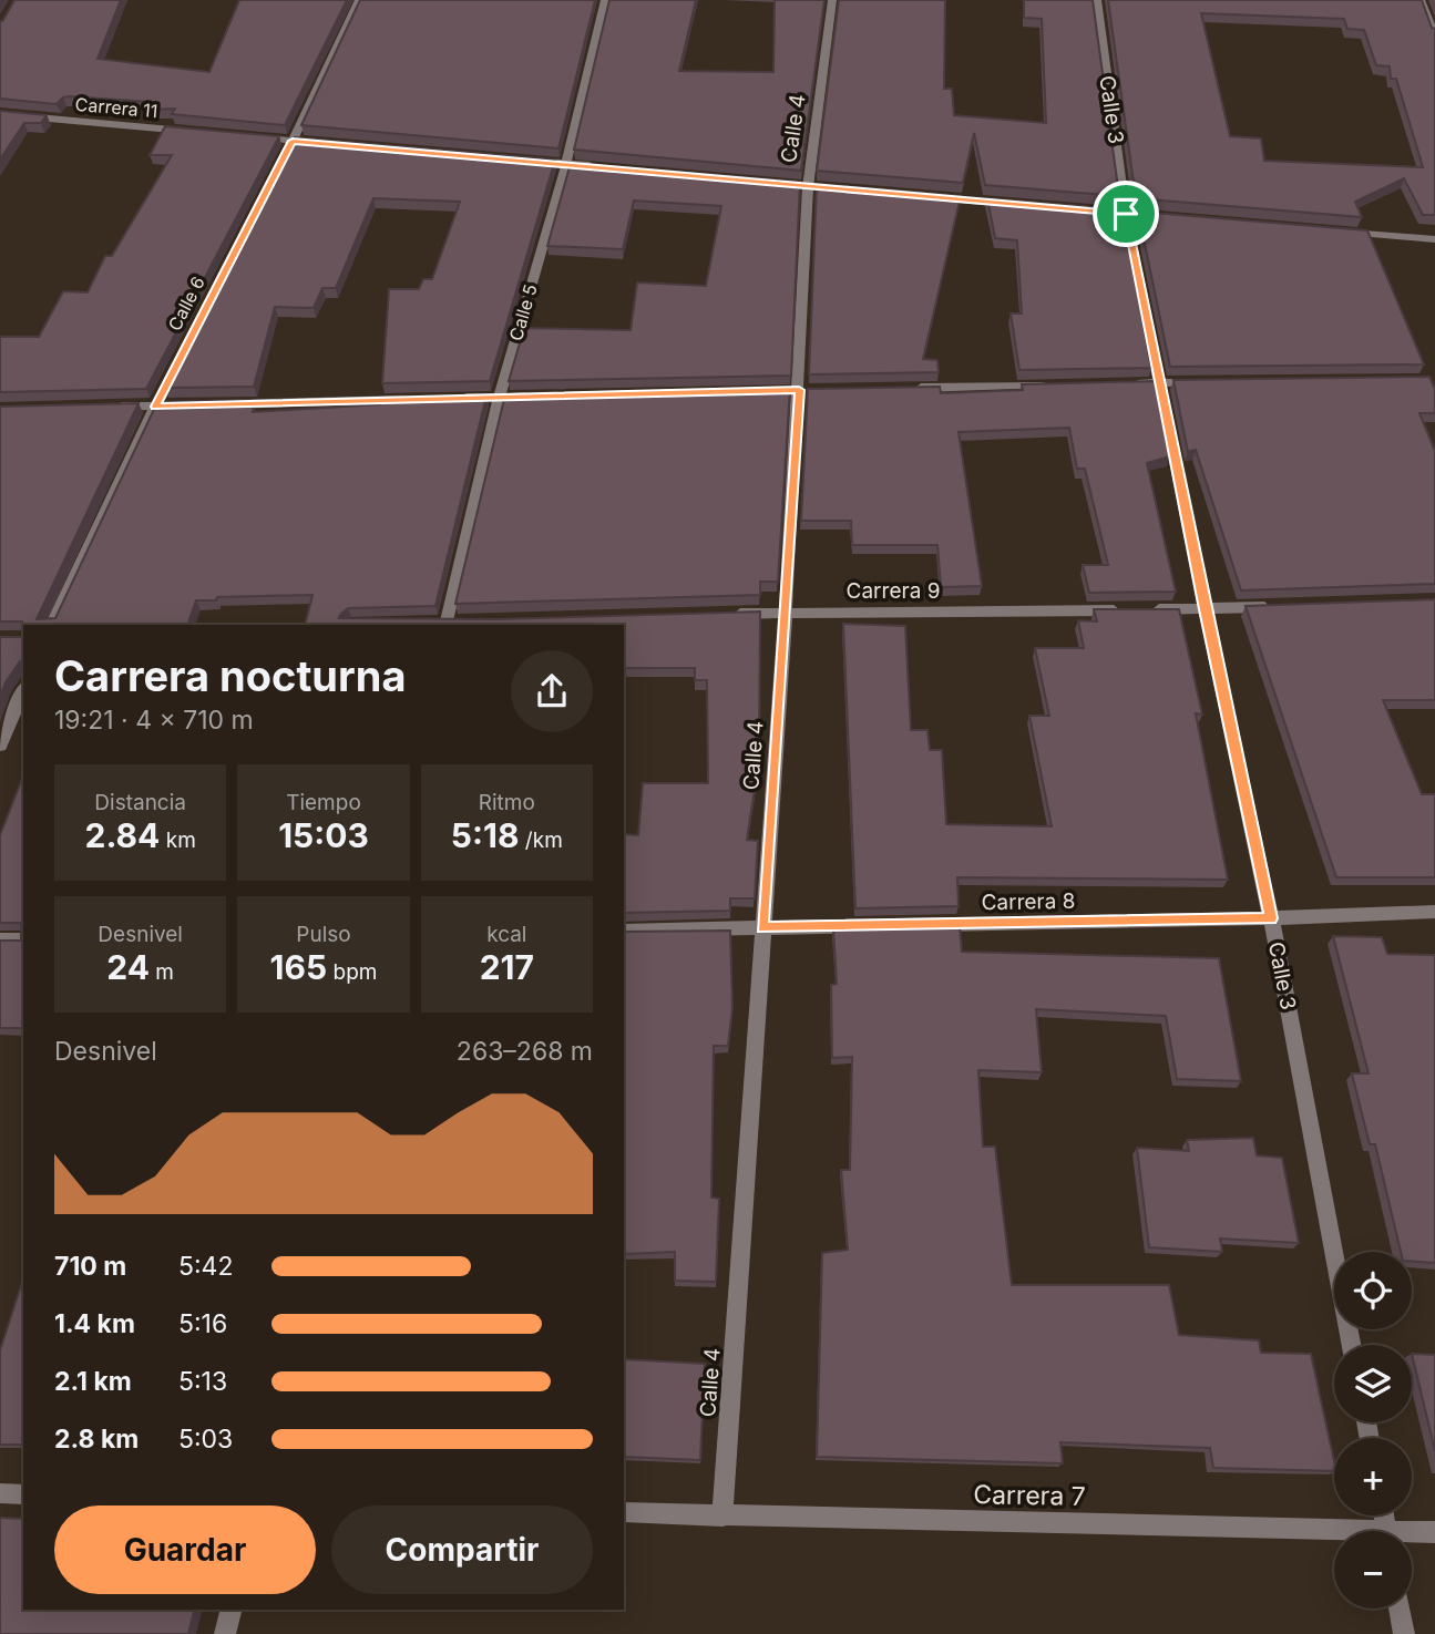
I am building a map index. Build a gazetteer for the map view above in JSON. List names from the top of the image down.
{
  "streets": {
    "street": [
      "Carrera 11",
      "Calle 3",
      "Calle 4",
      "Calle 6",
      "Calle 5",
      "Carrera 9",
      "Carrera 8",
      "Carrera 7"
    ]
  },
  "crossings": [
    ["Calle 3", "Carrera 9"],
    ["Calle 3", "Carrera 8"],
    ["Calle 4", "Carrera 9"],
    ["Calle 4", "Carrera 8"],
    ["Calle 4", "Carrera 7"]
  ],
  "page": {
    "heading": ["Carrera nocturna", "19:21 · 4 × 710 m"],
    "stats": [
      ["Distancia", "2.84 km"],
      ["Tiempo", "15:03"],
      ["Ritmo", "5:18 /km"],
      ["Desnivel", "24 m"],
      ["Pulso", "165 bpm"],
      ["kcal", "217"]
    ],
    "chart": ["Desnivel", "263–268 m"],
    "list": [
      {
        "name": "710 m",
        "note": "5:42"
      },
      {
        "name": "1.4 km",
        "note": "5:16"
      },
      {
        "name": "2.1 km",
        "note": "5:13"
      },
      {
        "name": "2.8 km",
        "note": "5:03"
      }
    ],
    "map_buttons": ["+", "−"],
    "buttons": ["Guardar", "Compartir"]
  }
}
